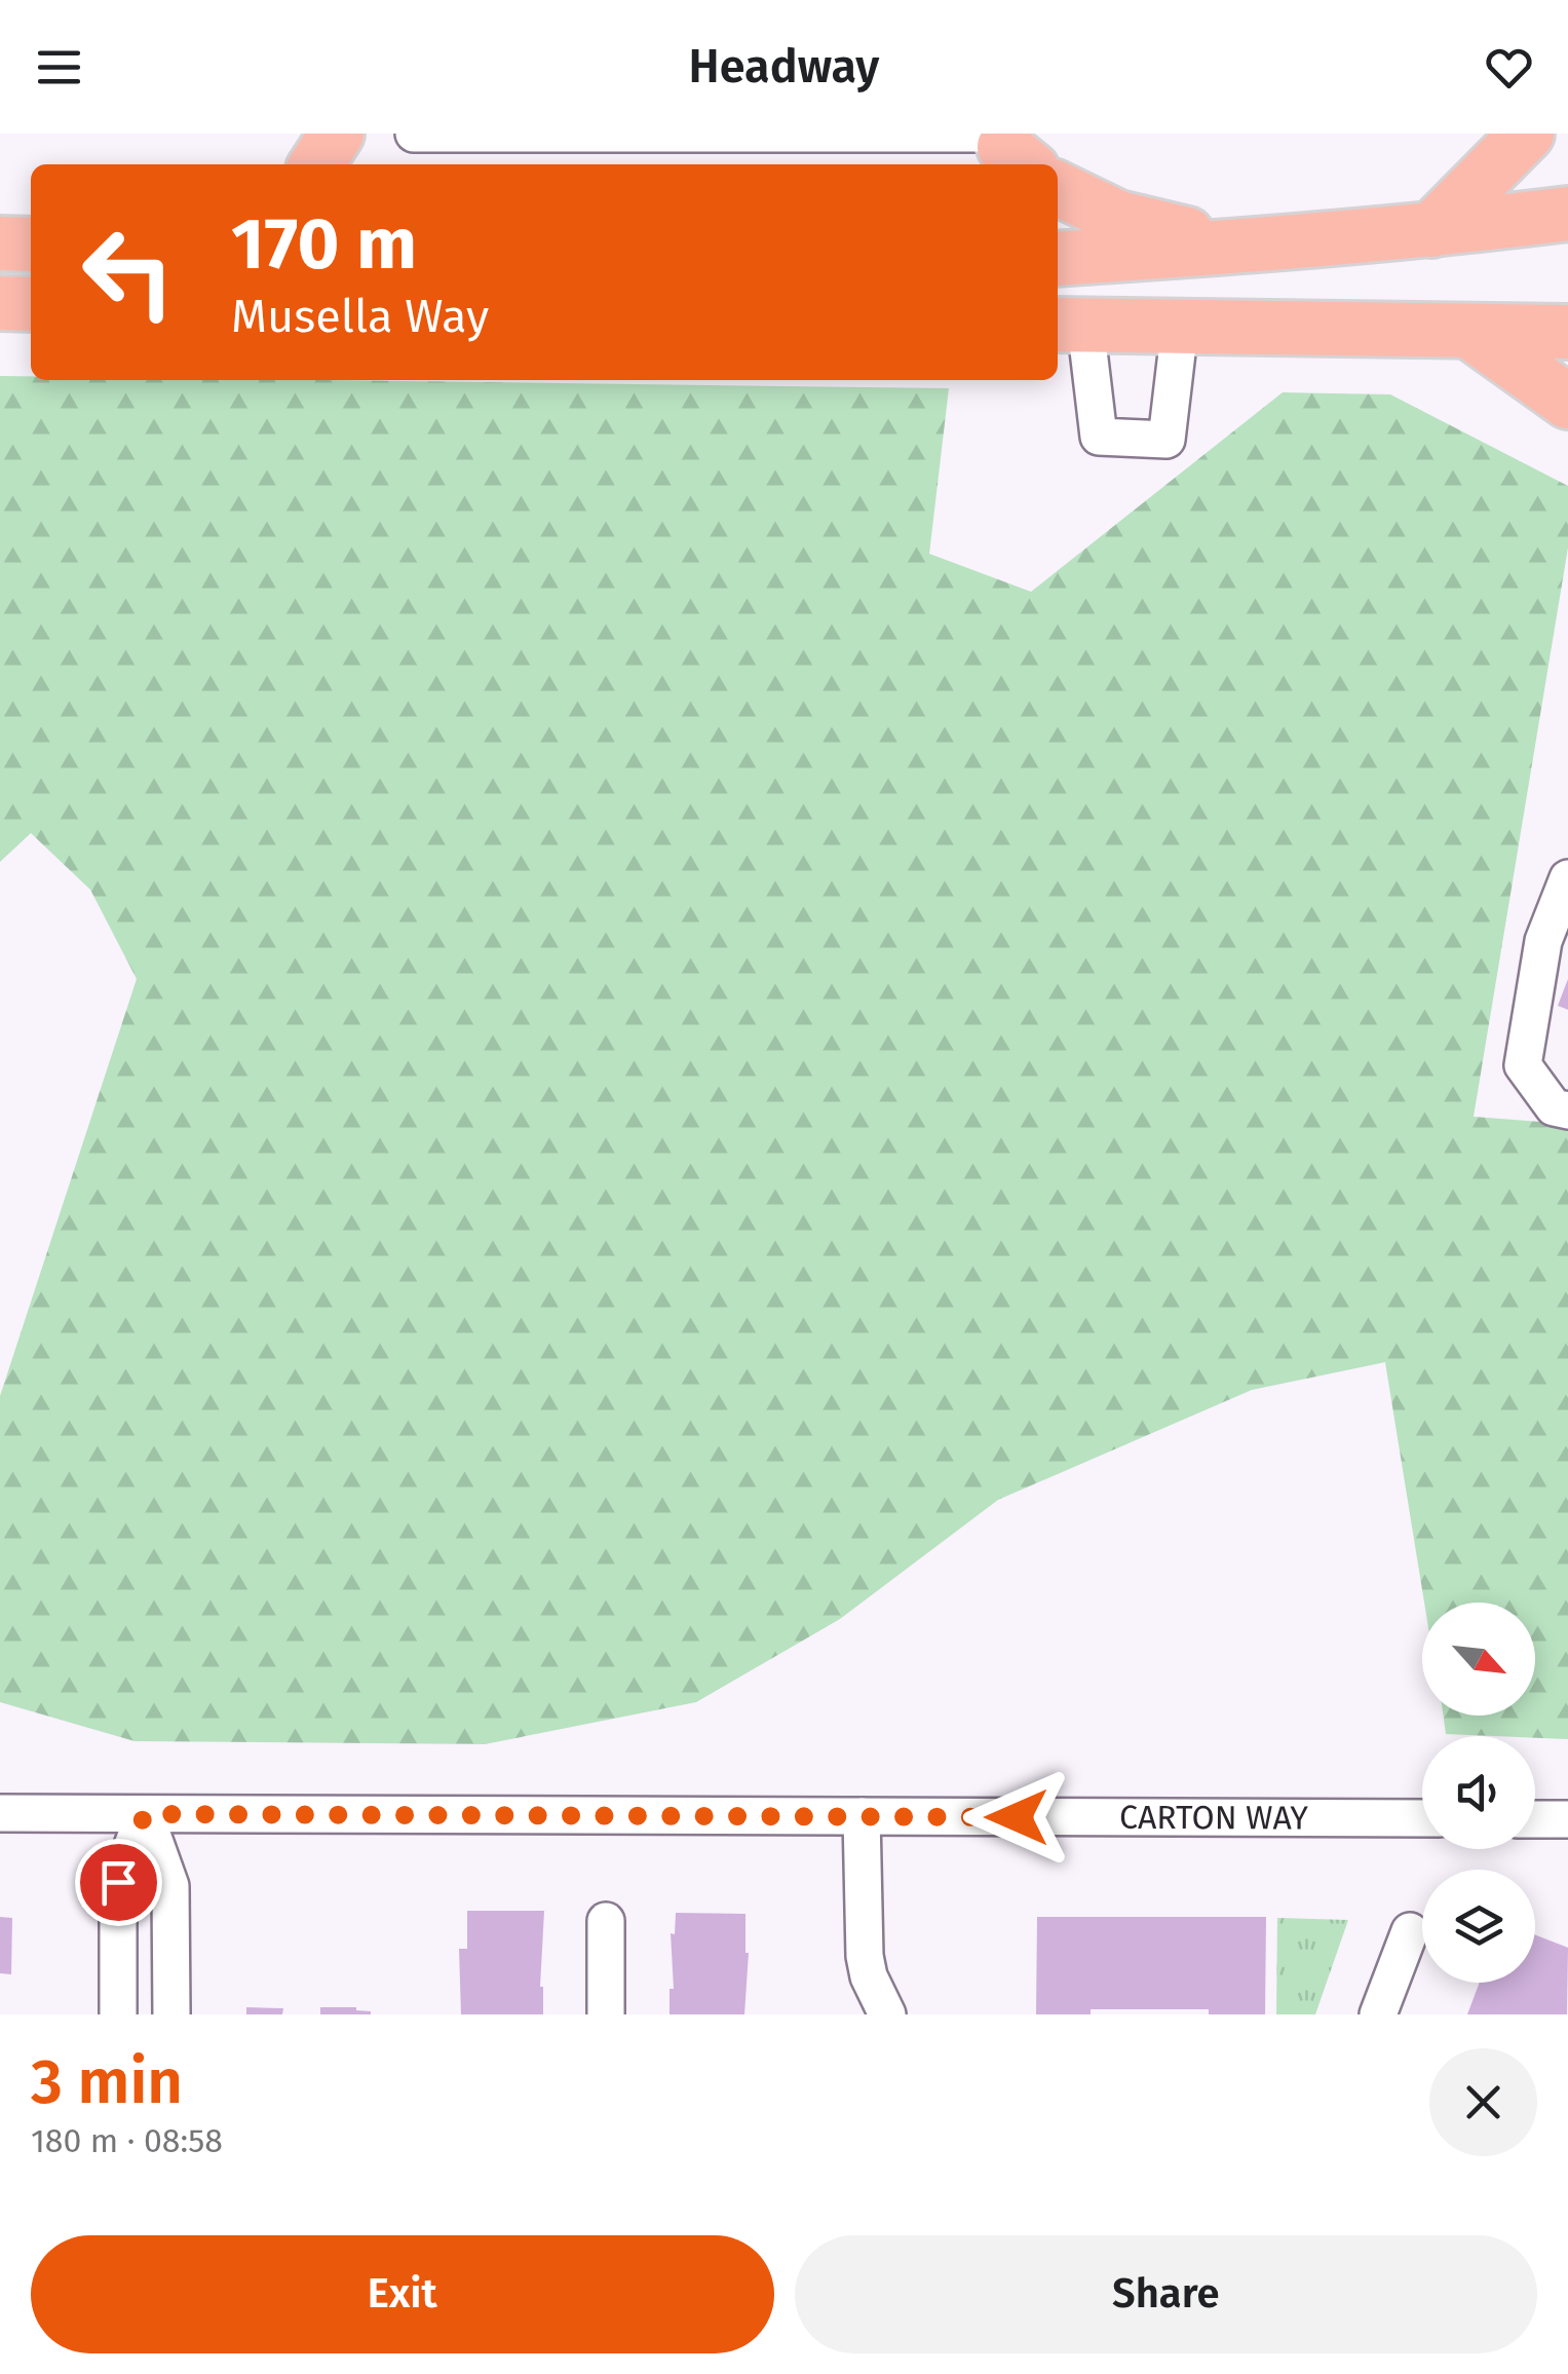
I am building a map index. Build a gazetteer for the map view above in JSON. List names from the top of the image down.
{
  "streets": {
    "street": ["CARTON WAY"]
  },
  "north": "bottom right",
  "page": {
    "header": "Headway",
    "turn": ["170 m", "Musella Way"],
    "heading": ["3 min", "180 m · 08:58"],
    "buttons": ["Exit", "Share"]
  }
}
